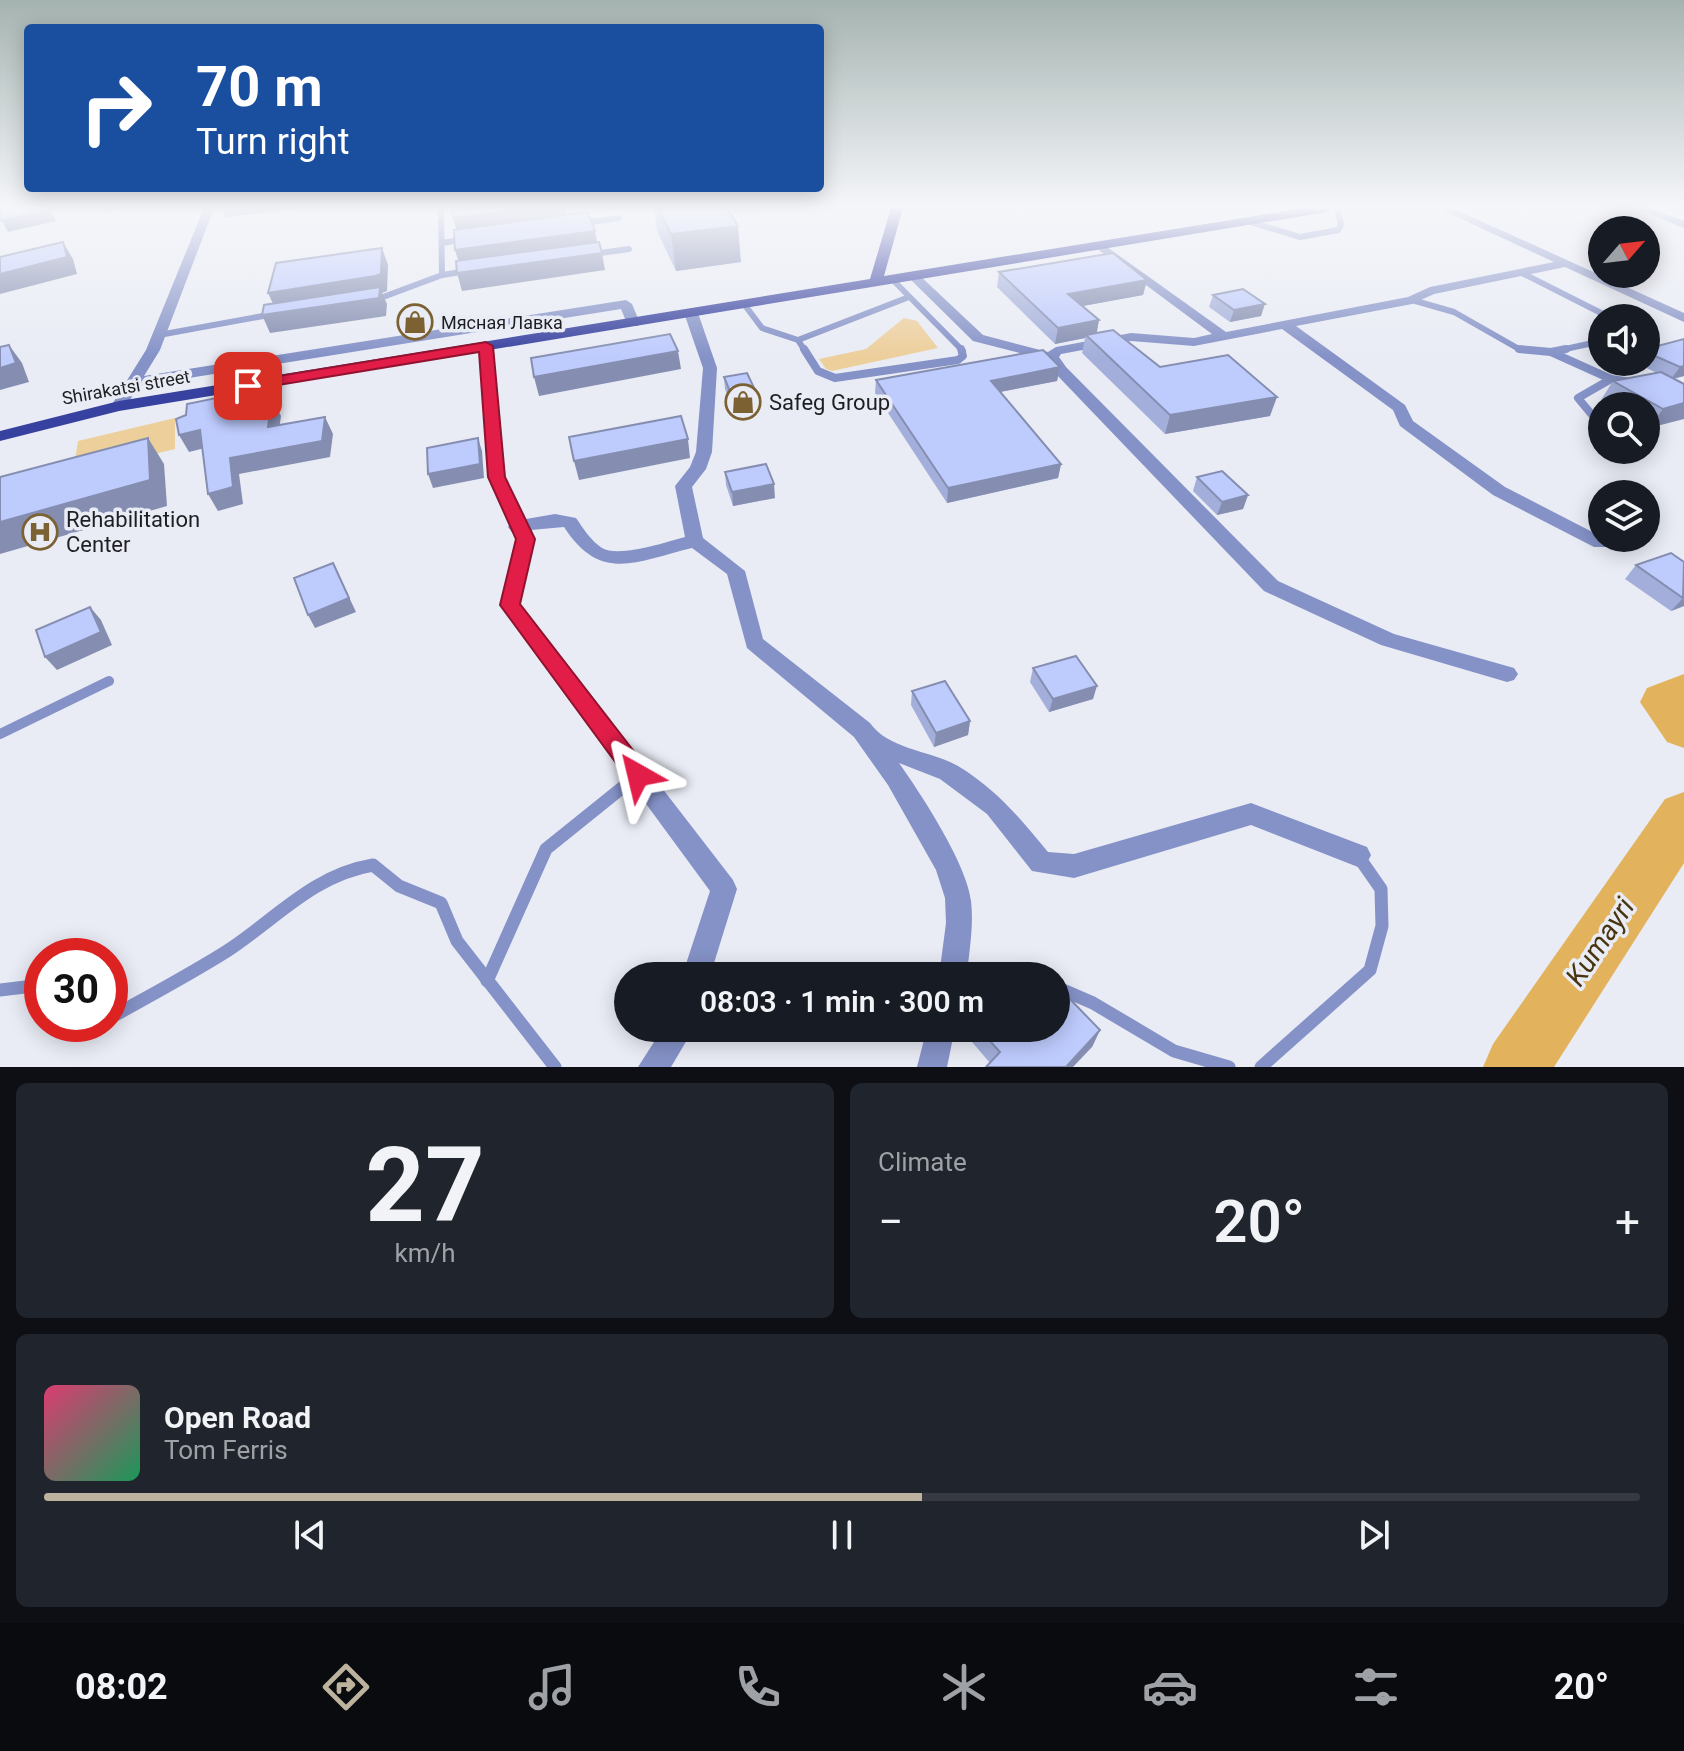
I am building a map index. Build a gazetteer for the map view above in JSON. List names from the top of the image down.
{
  "streets": {
    "main road": ["Shirakatsi street"]
  },
  "water": ["Kumayri"],
  "places": {
    "shop": ["Мясная Лавка", "Safeg Group"],
    "hospital": ["Rehabilitation Center"]
  },
  "north": "top right",
  "page": {
    "turn": ["70 m", "Turn right"],
    "limit": "30",
    "trip": "08:03 · 1 min · 300 m",
    "tile": [
      ["27", "km/h"],
      "Climate"
    ],
    "heat": ["−", "20°", "+"],
    "song": ["Open Road", "Tom Ferris"],
    "tabs": ["08:02", "20°"]
  }
}
